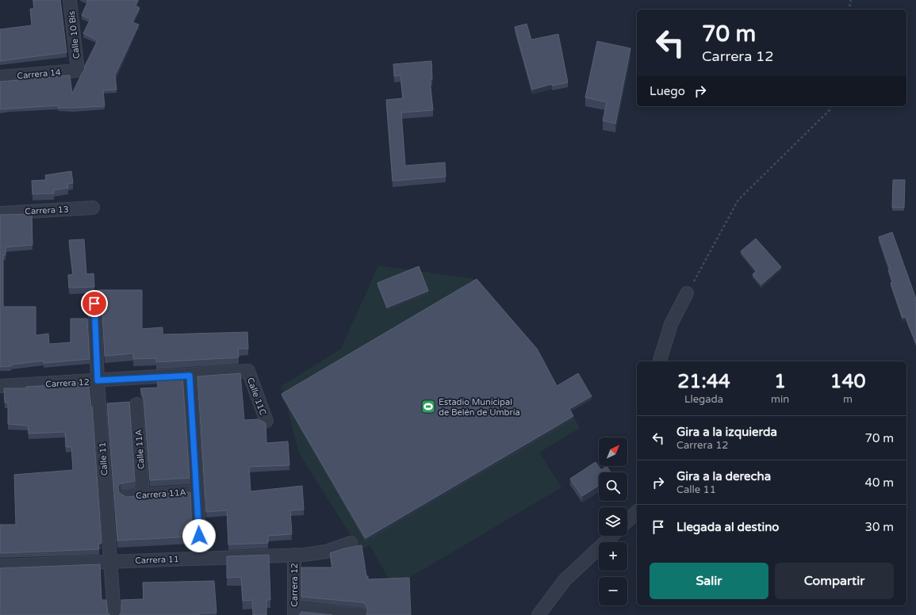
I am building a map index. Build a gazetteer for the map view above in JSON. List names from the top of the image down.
{
  "streets": {
    "street": [
      "Calle 10 Bis",
      "Carrera 14",
      "Carrera 13",
      "Carrera 12",
      "Calle 11C",
      "Calle 11A",
      "Calle 11",
      "Carrera 11A",
      "Carrera 11"
    ]
  },
  "crossings": [
    ["Calle 10 Bis", "Carrera 14"],
    ["Carrera 12", "Calle 11C"],
    ["Carrera 12", "Calle 11"],
    ["Carrera 12", "Carrera 11"],
    ["Calle 11A", "Carrera 11A"],
    ["Calle 11", "Carrera 11"]
  ],
  "places": {
    "sports": ["Estadio Municipal de Belén de Umbría"]
  },
  "north": "top right",
  "page": {
    "turn": ["70 m", "Carrera 12"],
    "then": "Luego",
    "eta": [
      "21:44",
      "Llegada",
      "1",
      "min",
      "140",
      "m"
    ],
    "list": [
      {
        "name": "Gira a la izquierda",
        "note": "Carrera 12",
        "value": "70 m"
      },
      {
        "name": "Gira a la derecha",
        "note": "Calle 11",
        "value": "40 m"
      },
      {
        "name": "Llegada al destino",
        "value": "30 m"
      }
    ],
    "map_buttons": ["+", "−"],
    "buttons": ["Salir", "Compartir"]
  }
}
